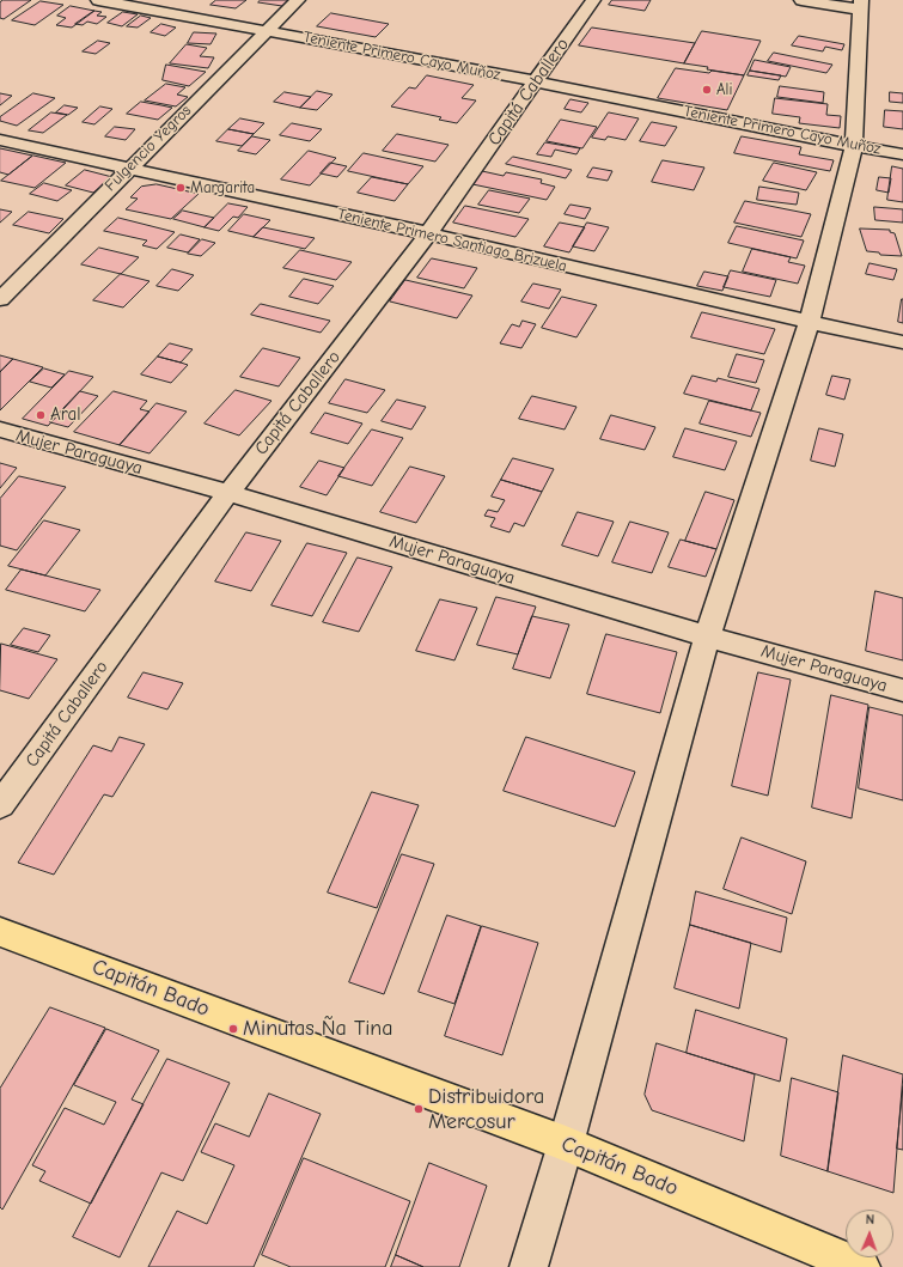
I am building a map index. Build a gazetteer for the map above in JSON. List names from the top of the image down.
{
  "streets": {
    "main road": ["Capitán Bado"],
    "street": [
      "Teniente Primero Cayo Muñoz",
      "Capitá Caballero",
      "Fulgencio Yegros",
      "Teniente Primero Santiago Brizuela",
      "Mujer Paraguaya"
    ]
  },
  "crossings": [
    ["Teniente Primero Cayo Muñoz", "Capitá Caballero"],
    ["Teniente Primero Cayo Muñoz", "Fulgencio Yegros"],
    ["Capitá Caballero", "Teniente Primero Santiago Brizuela"],
    ["Capitá Caballero", "Mujer Paraguaya"],
    ["Fulgencio Yegros", "Teniente Primero Santiago Brizuela"]
  ],
  "places": [
    "Ali",
    "Margarita",
    "Aral",
    "Minutas Ña Tina",
    "Distribuidora Mercosur"
  ],
  "north": "top"
}
